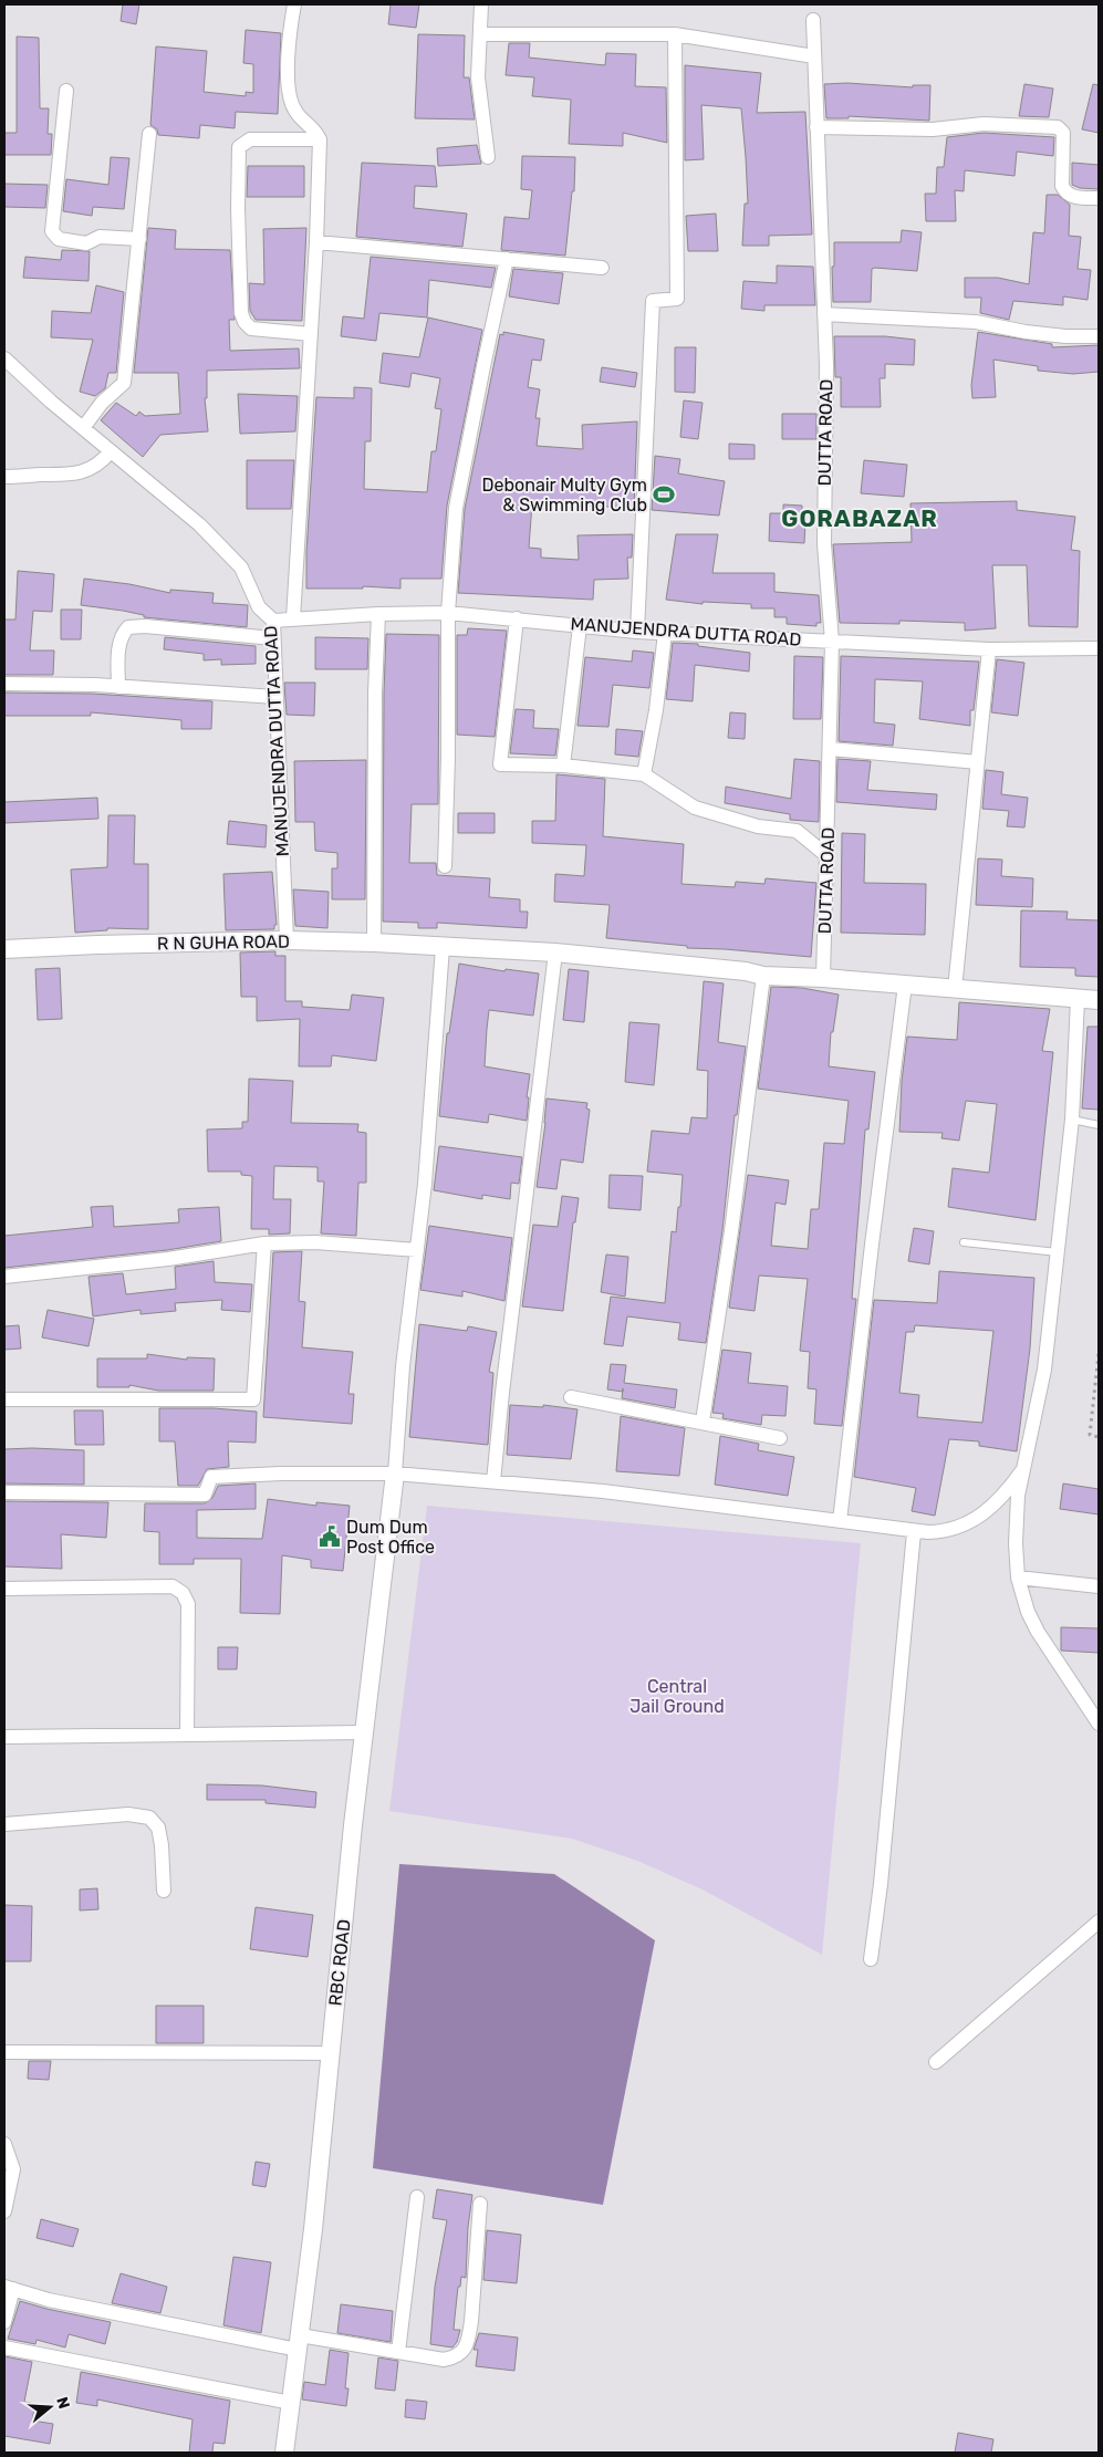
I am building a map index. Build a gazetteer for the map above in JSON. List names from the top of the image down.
{
  "streets": {
    "street": [
      "DUTTA ROAD",
      "MANUJENDRA DUTTA ROAD",
      "R N GUHA ROAD",
      "RBC ROAD"
    ]
  },
  "crossings": [
    ["DUTTA ROAD", "MANUJENDRA DUTTA ROAD"],
    ["DUTTA ROAD", "R N GUHA ROAD"],
    ["MANUJENDRA DUTTA ROAD", "R N GUHA ROAD"]
  ],
  "districts": ["GORABAZAR"],
  "parks": ["Central Jail Ground"],
  "places": {
    "sports": ["Debonair Multy Gym & Swimming Club"],
    "public building": ["Dum Dum Post Office"]
  },
  "north": "right"
}
